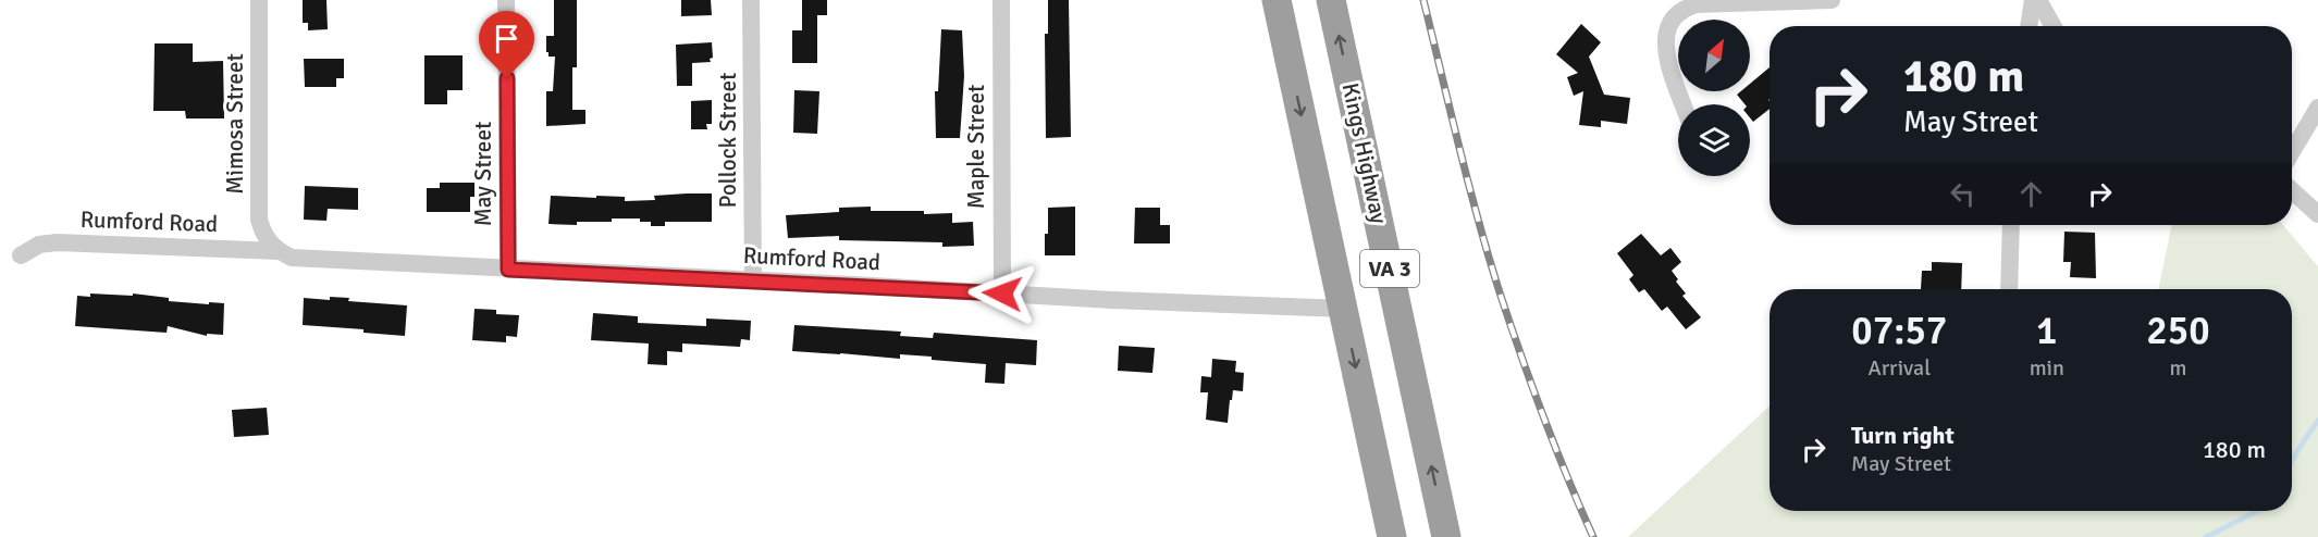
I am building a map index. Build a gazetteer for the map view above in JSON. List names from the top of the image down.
{
  "streets": {
    "highway": ["Kings Highway", "VA 3"],
    "street": [
      "Mimosa Street",
      "Pollock Street",
      "Maple Street",
      "May Street",
      "Rumford Road"
    ]
  },
  "crossings": [
    ["Mimosa Street", "Rumford Road"],
    ["Pollock Street", "Rumford Road"],
    ["Maple Street", "Rumford Road"],
    ["May Street", "Rumford Road"],
    ["Rumford Road", "VA 3"]
  ],
  "north": "top right",
  "page": {
    "turn": ["180 m", "May Street"],
    "eta": [
      "07:57",
      "Arrival",
      "1",
      "min",
      "250",
      "m"
    ],
    "list": [
      {
        "name": "Turn right",
        "note": "May Street",
        "value": "180 m"
      }
    ]
  }
}
